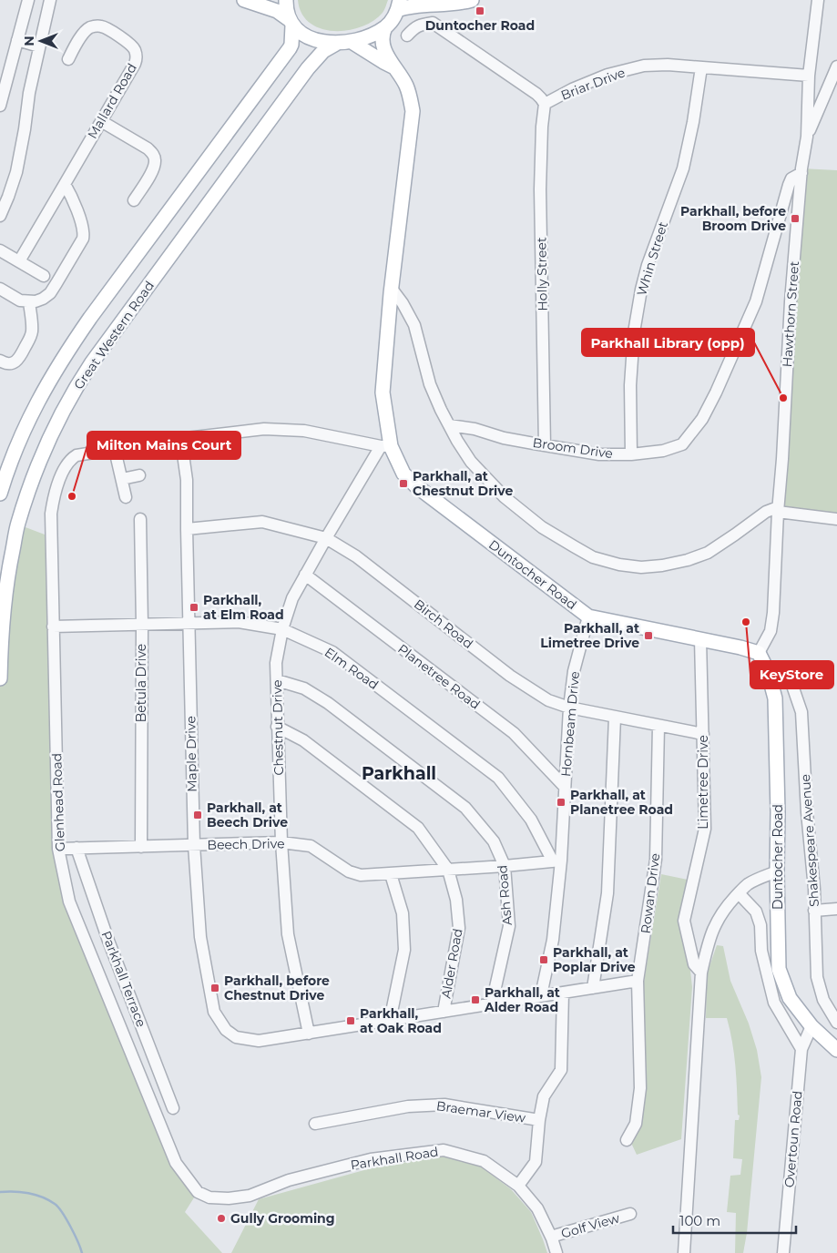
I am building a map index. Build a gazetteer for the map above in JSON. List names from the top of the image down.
{
  "streets": {
    "main road": ["Great Western Road", "Duntocher Road"],
    "street": [
      "Briar Drive",
      "Mallard Road",
      "Whin Street",
      "Holly Street",
      "Hawthorn Street",
      "Broom Drive",
      "Birch Road",
      "Elm Road",
      "Planetree Road",
      "Betula Drive",
      "Hornbeam Drive",
      "Chestnut Drive",
      "Maple Drive",
      "Limetree Drive",
      "Glenhead Road",
      "Shakespeare Avenue",
      "Beech Drive",
      "Rowan Drive",
      "Ash Road",
      "Alder Road",
      "Parkhall Terrace",
      "Braemar View",
      "Overtoun Road",
      "Parkhall Road",
      "Golf View"
    ]
  },
  "crossings": [
    ["Briar Drive", "Whin Street"],
    ["Briar Drive", "Holly Street"],
    ["Briar Drive", "Hawthorn Street"],
    ["Whin Street", "Broom Drive"],
    ["Holly Street", "Broom Drive"],
    ["Hawthorn Street", "Broom Drive"],
    ["Hawthorn Street", "Duntocher Road"],
    ["Duntocher Road", "Hornbeam Drive"],
    ["Duntocher Road", "Chestnut Drive"],
    ["Duntocher Road", "Limetree Drive"],
    ["Duntocher Road", "Shakespeare Avenue"],
    ["Duntocher Road", "Overtoun Road"],
    ["Birch Road", "Hornbeam Drive"],
    ["Birch Road", "Chestnut Drive"],
    ["Birch Road", "Maple Drive"],
    ["Birch Road", "Limetree Drive"],
    ["Birch Road", "Rowan Drive"],
    ["Elm Road", "Betula Drive"],
    ["Elm Road", "Hornbeam Drive"],
    ["Elm Road", "Chestnut Drive"],
    ["Elm Road", "Maple Drive"],
    ["Elm Road", "Glenhead Road"],
    ["Elm Road", "Beech Drive"],
    ["Planetree Road", "Hornbeam Drive"],
    ["Planetree Road", "Chestnut Drive"],
    ["Betula Drive", "Beech Drive"],
    ["Hornbeam Drive", "Maple Drive"],
    ["Hornbeam Drive", "Beech Drive"],
    ["Chestnut Drive", "Maple Drive"],
    ["Chestnut Drive", "Beech Drive"],
    ["Chestnut Drive", "Ash Road"],
    ["Chestnut Drive", "Alder Road"],
    ["Maple Drive", "Beech Drive"],
    ["Maple Drive", "Rowan Drive"],
    ["Maple Drive", "Ash Road"],
    ["Maple Drive", "Alder Road"],
    ["Glenhead Road", "Beech Drive"],
    ["Glenhead Road", "Parkhall Road"],
    ["Beech Drive", "Ash Road"],
    ["Beech Drive", "Alder Road"],
    ["Beech Drive", "Parkhall Terrace"],
    ["Parkhall Road", "Golf View"]
  ],
  "districts": ["Parkhall"],
  "places": {
    "transit": [
      "Duntocher Road",
      "Parkhall, before Broom Drive",
      "Parkhall, at Chestnut Drive",
      "Parkhall, at Elm Road",
      "Parkhall, at Limetree Drive",
      "Parkhall, at Planetree Road",
      "Parkhall, at Beech Drive",
      "Parkhall, at Poplar Drive",
      "Parkhall, before Chestnut Drive",
      "Parkhall, at Alder Road",
      "Parkhall, at Oak Road"
    ],
    "other": [
      "Parkhall Library (opp)",
      "Milton Mains Court",
      "KeyStore",
      "Gully Grooming"
    ]
  },
  "scale_bar": "100 m",
  "north": "left"
}
